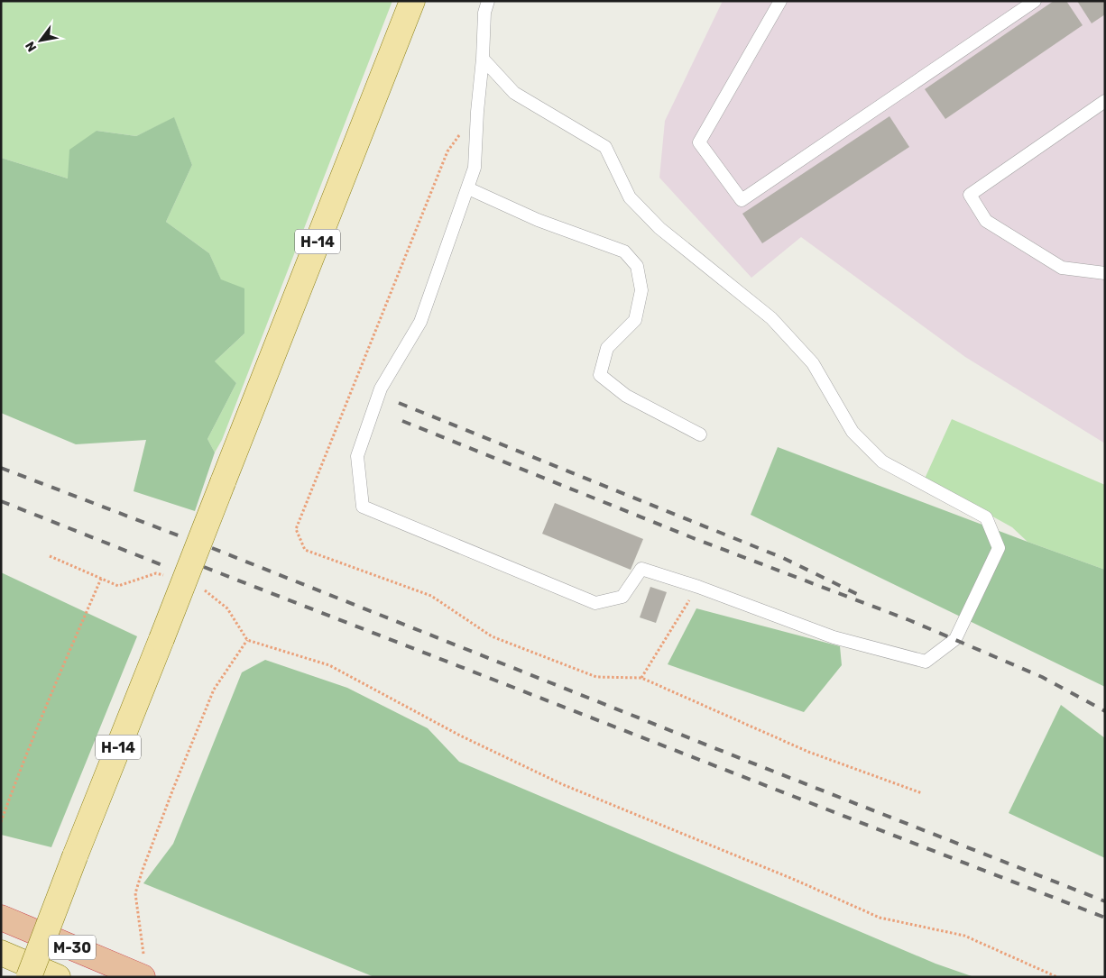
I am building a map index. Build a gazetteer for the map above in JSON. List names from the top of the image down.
{
  "streets": {
    "highway": ["М-30"],
    "main road": ["Н-14"]
  },
  "north": "bottom left"
}
